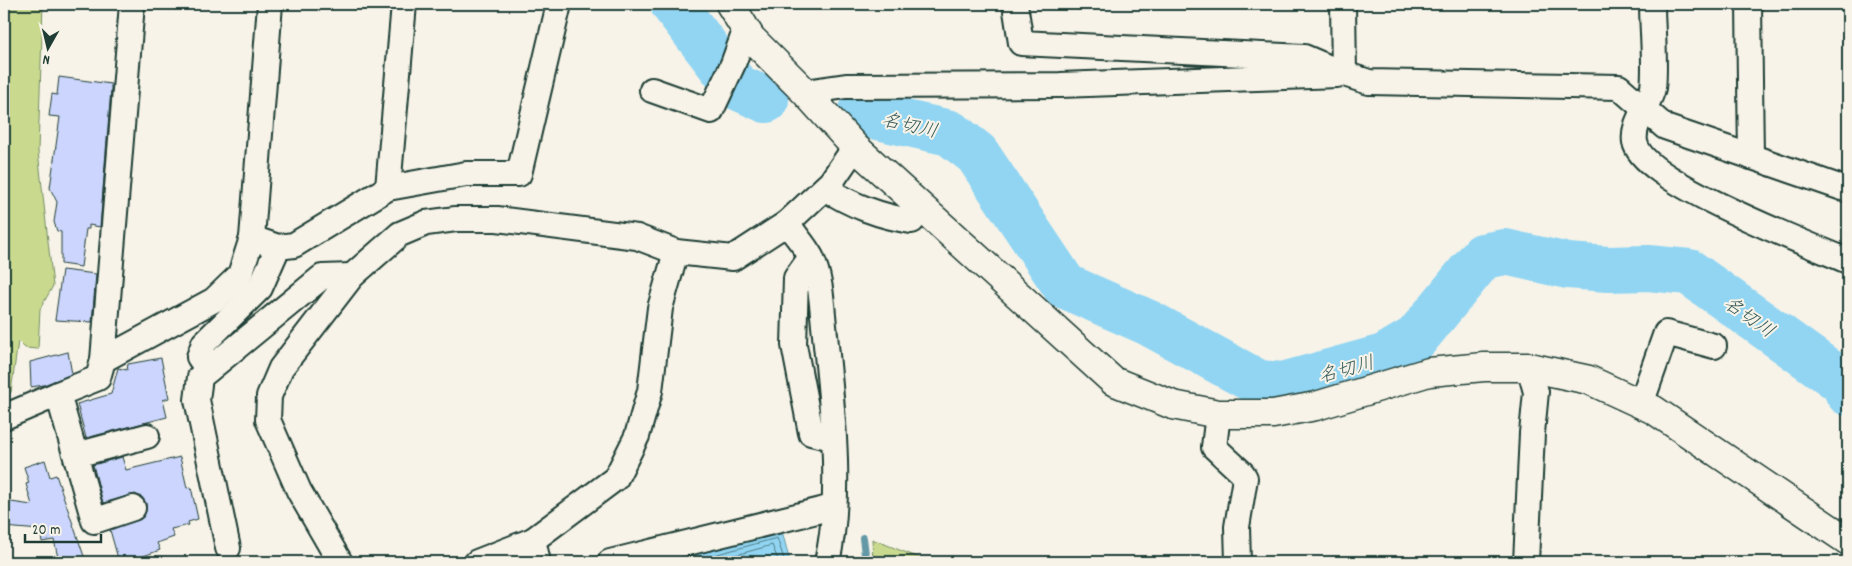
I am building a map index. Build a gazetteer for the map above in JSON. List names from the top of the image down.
{
  "water": ["名切川"],
  "scale_bar": "20 m",
  "north": "bottom"
}
